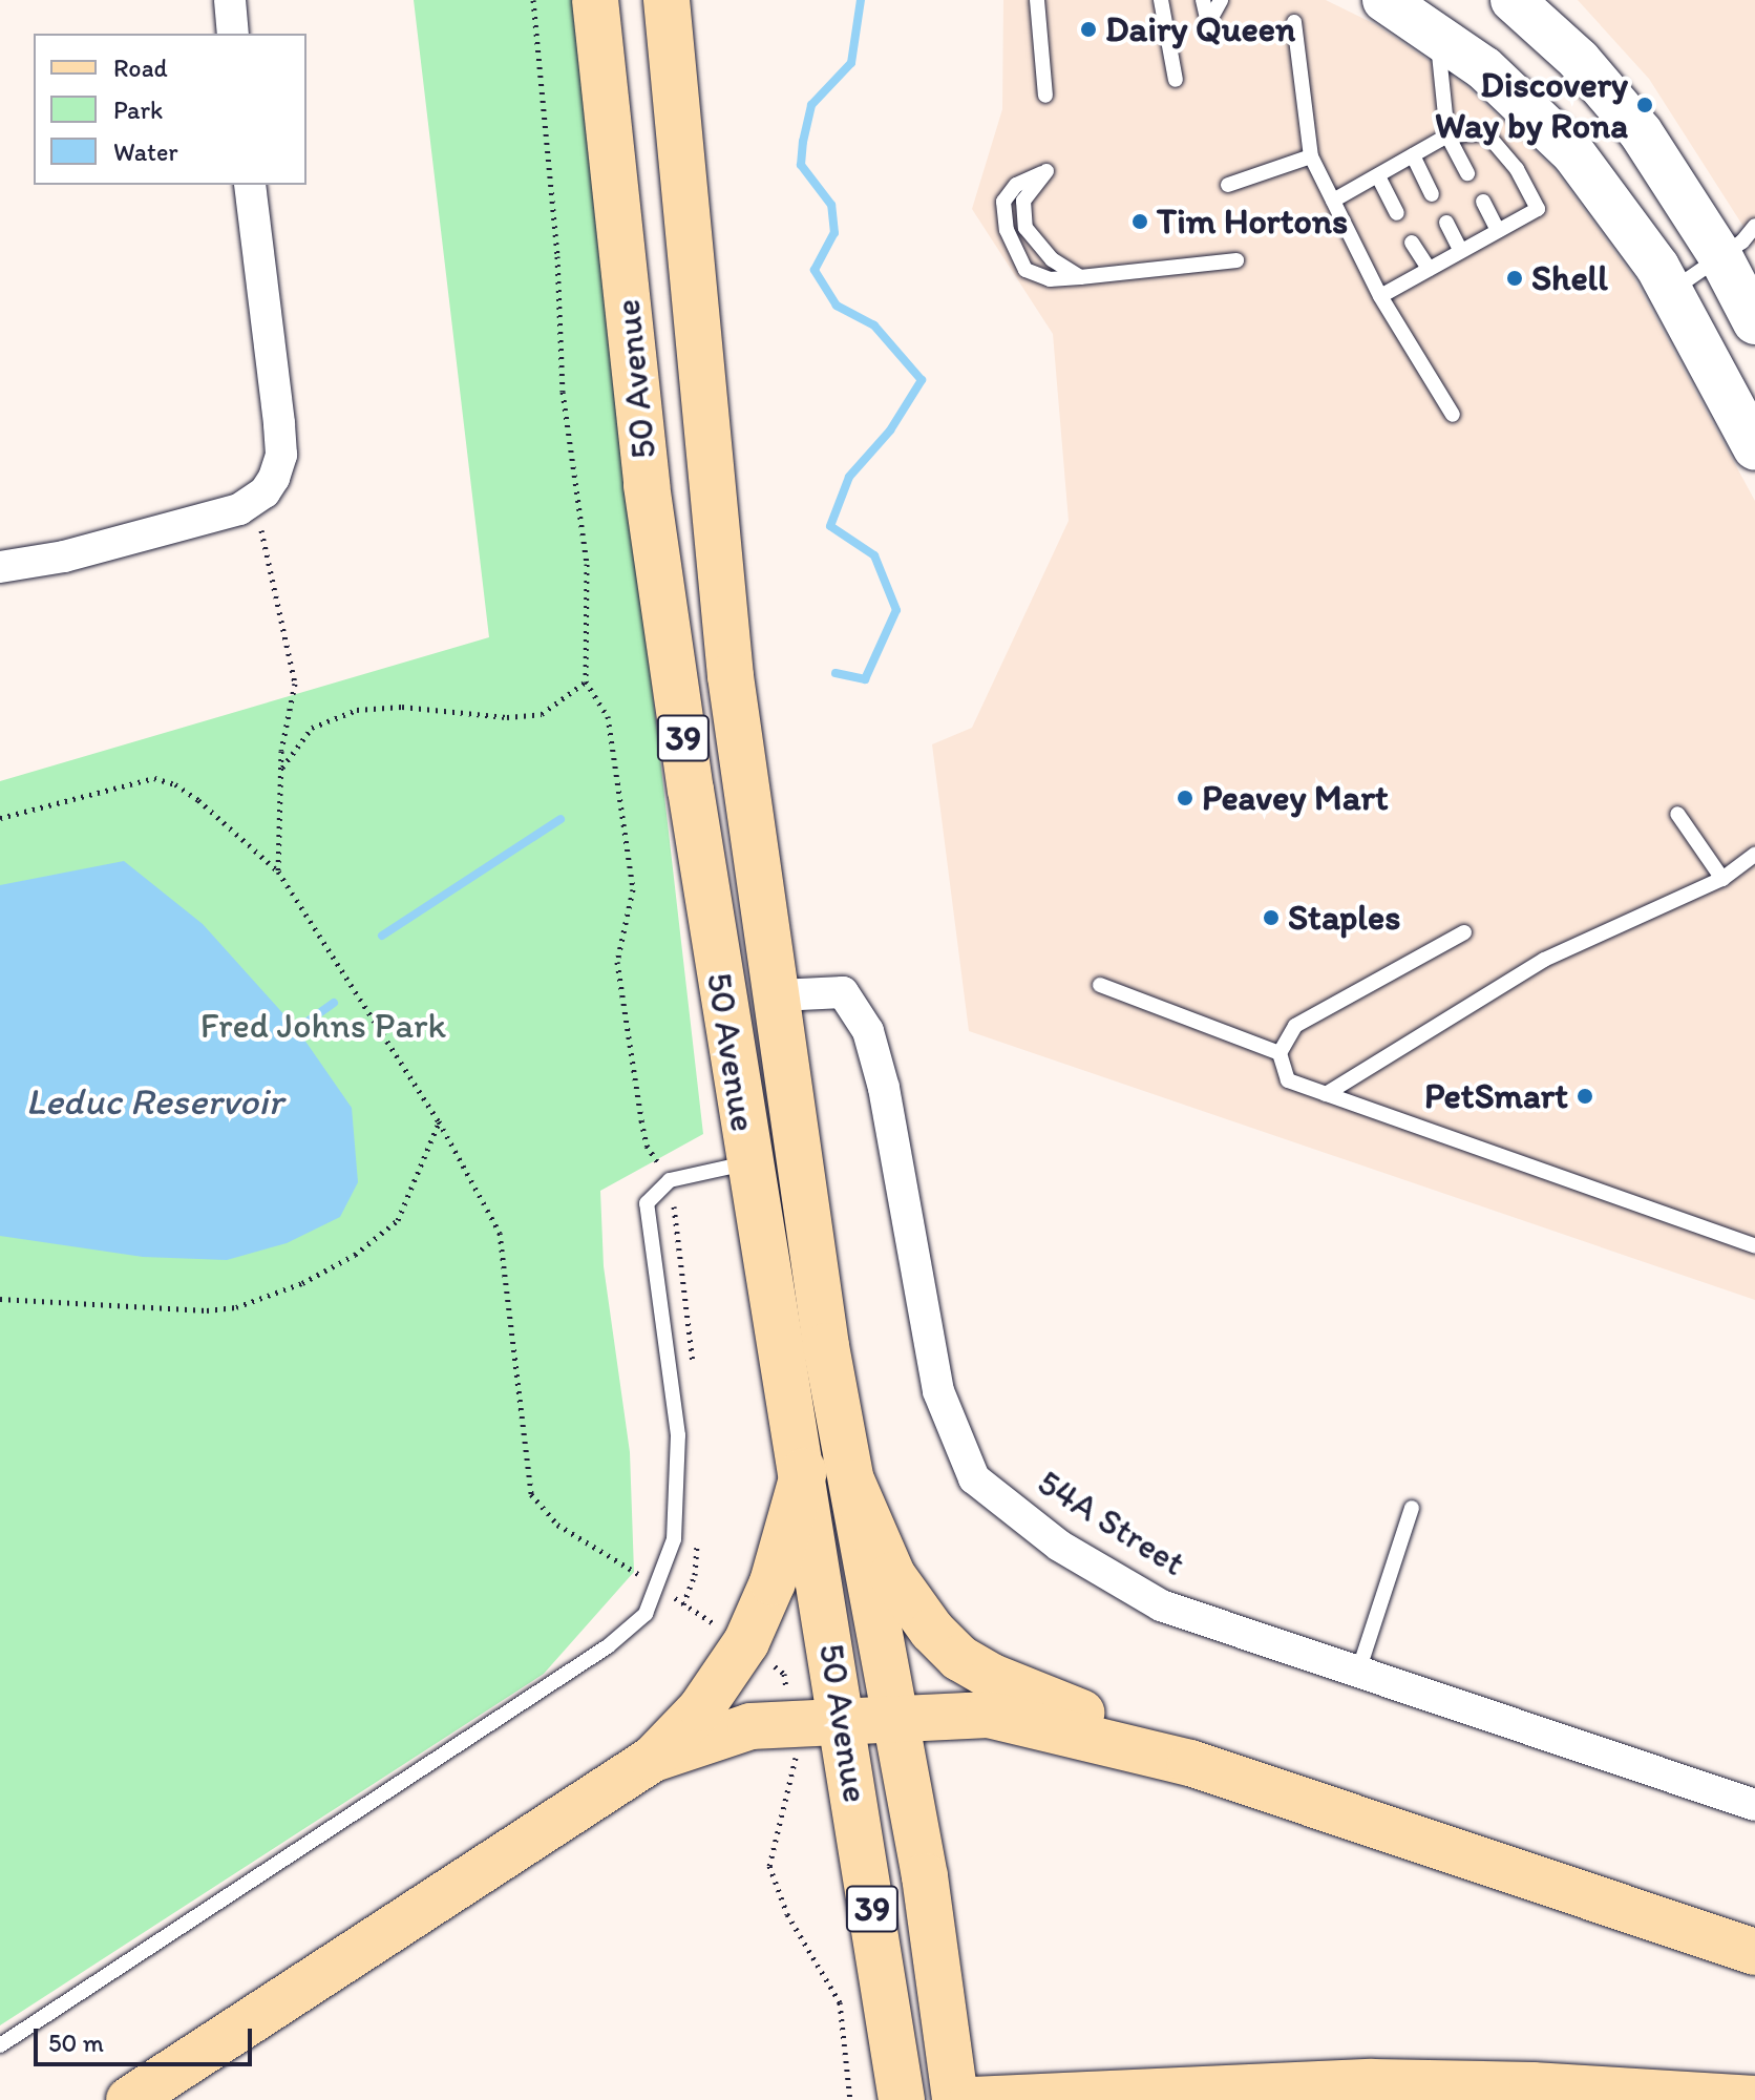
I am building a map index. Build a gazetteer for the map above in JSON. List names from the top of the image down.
{
  "streets": {
    "main road": ["50 Avenue", "39"],
    "street": ["54A Street"]
  },
  "crossings": [
    ["50 Avenue", "54A Street"]
  ],
  "water": ["Leduc Reservoir"],
  "parks": ["Fred Johns Park"],
  "places": [
    "Dairy Queen",
    "Discovery Way by Rona",
    "Tim Hortons",
    "Shell",
    "Peavey Mart",
    "Staples",
    "PetSmart"
  ],
  "legend": ["Road", "Park", "Water"],
  "scale_bar": "50 m"
}
